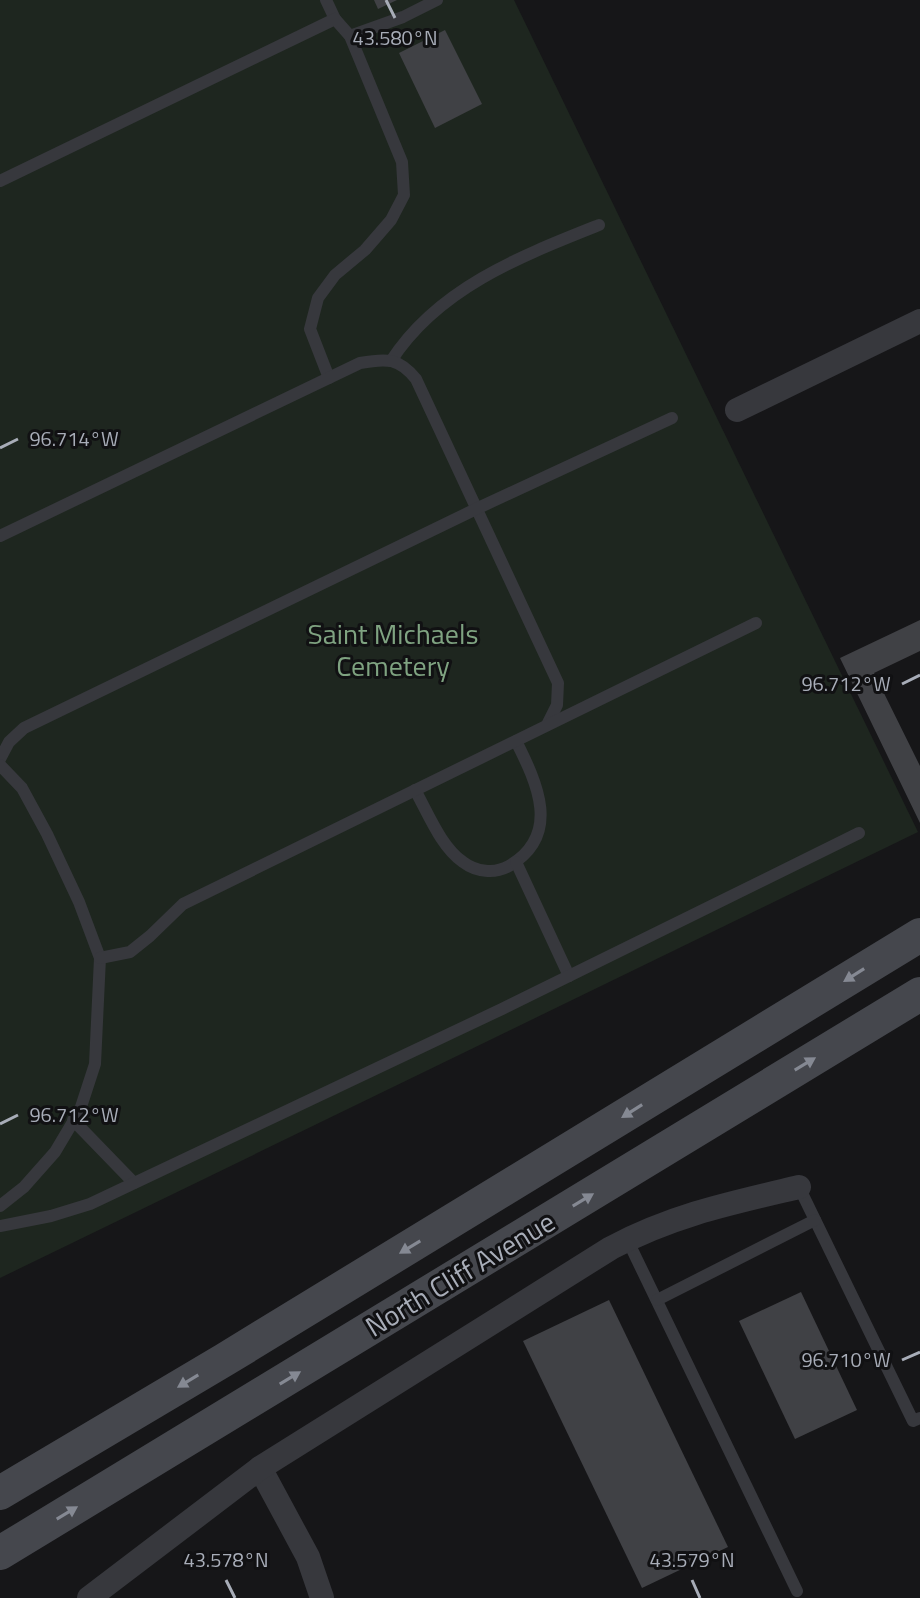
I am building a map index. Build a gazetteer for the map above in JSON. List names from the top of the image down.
{
  "streets": {
    "main road": ["North Cliff Avenue"]
  },
  "parks": ["Saint Michaels Cemetery"],
  "coordinates": [
    "43.580°N",
    "96.714°W",
    "96.712°W",
    "96.710°W",
    "43.578°N",
    "43.579°N"
  ]
}
